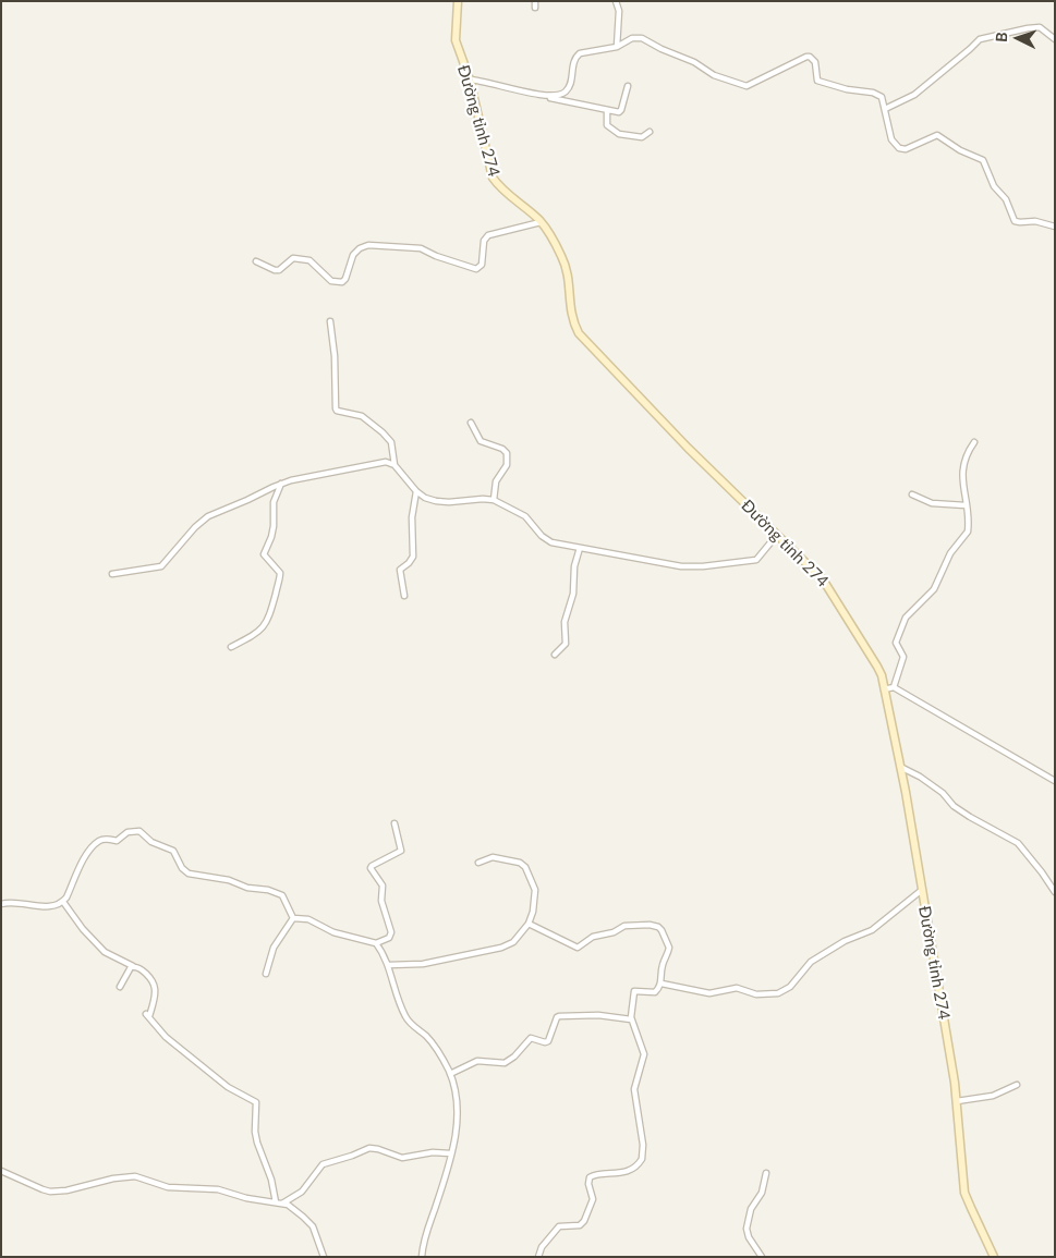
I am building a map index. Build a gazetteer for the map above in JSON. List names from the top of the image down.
{
  "streets": {
    "main road": ["Đường tỉnh 274"]
  },
  "north": "left"
}
